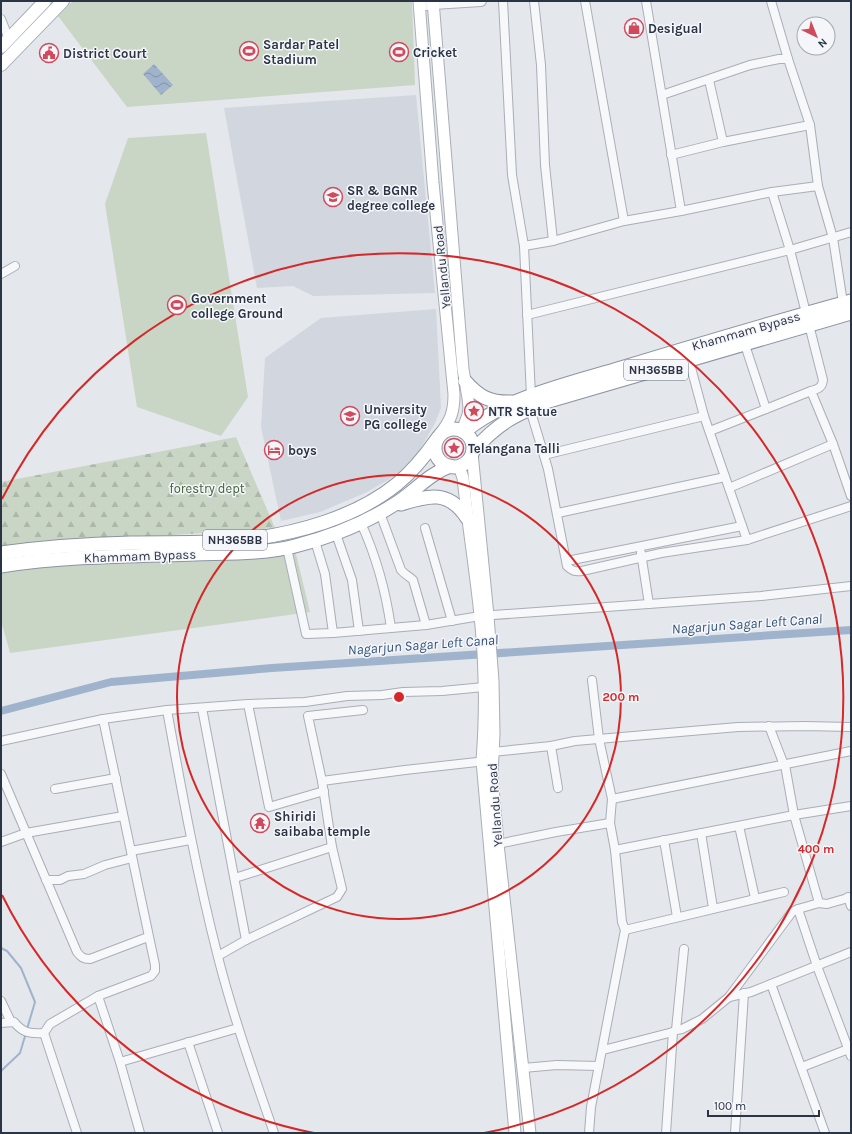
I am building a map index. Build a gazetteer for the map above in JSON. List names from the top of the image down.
{
  "streets": {
    "highway": ["Khammam Bypass", "NH365BB"],
    "main road": ["Yellandu Road"]
  },
  "crossings": [
    ["Yellandu Road", "Khammam Bypass"],
    ["Yellandu Road", "NH365BB"],
    ["Khammam Bypass", "NH365BB"]
  ],
  "water": ["Nagarjun Sagar Left Canal"],
  "parks": ["forestry dept"],
  "places": {
    "shop": ["Desigual"],
    "sports": ["Sardar Patel Stadium", "Cricket", "Government college Ground"],
    "public building": ["District Court"],
    "school or university": ["SR & BGNR degree college", "University PG college"],
    "place": ["NTR Statue", "Telangana Talli"],
    "hotel": ["boys"],
    "temple": ["Shiridi saibaba temple"]
  },
  "scale_bar": "100 m",
  "north": "bottom right",
  "rings": ["200 m", "400 m"]
}
